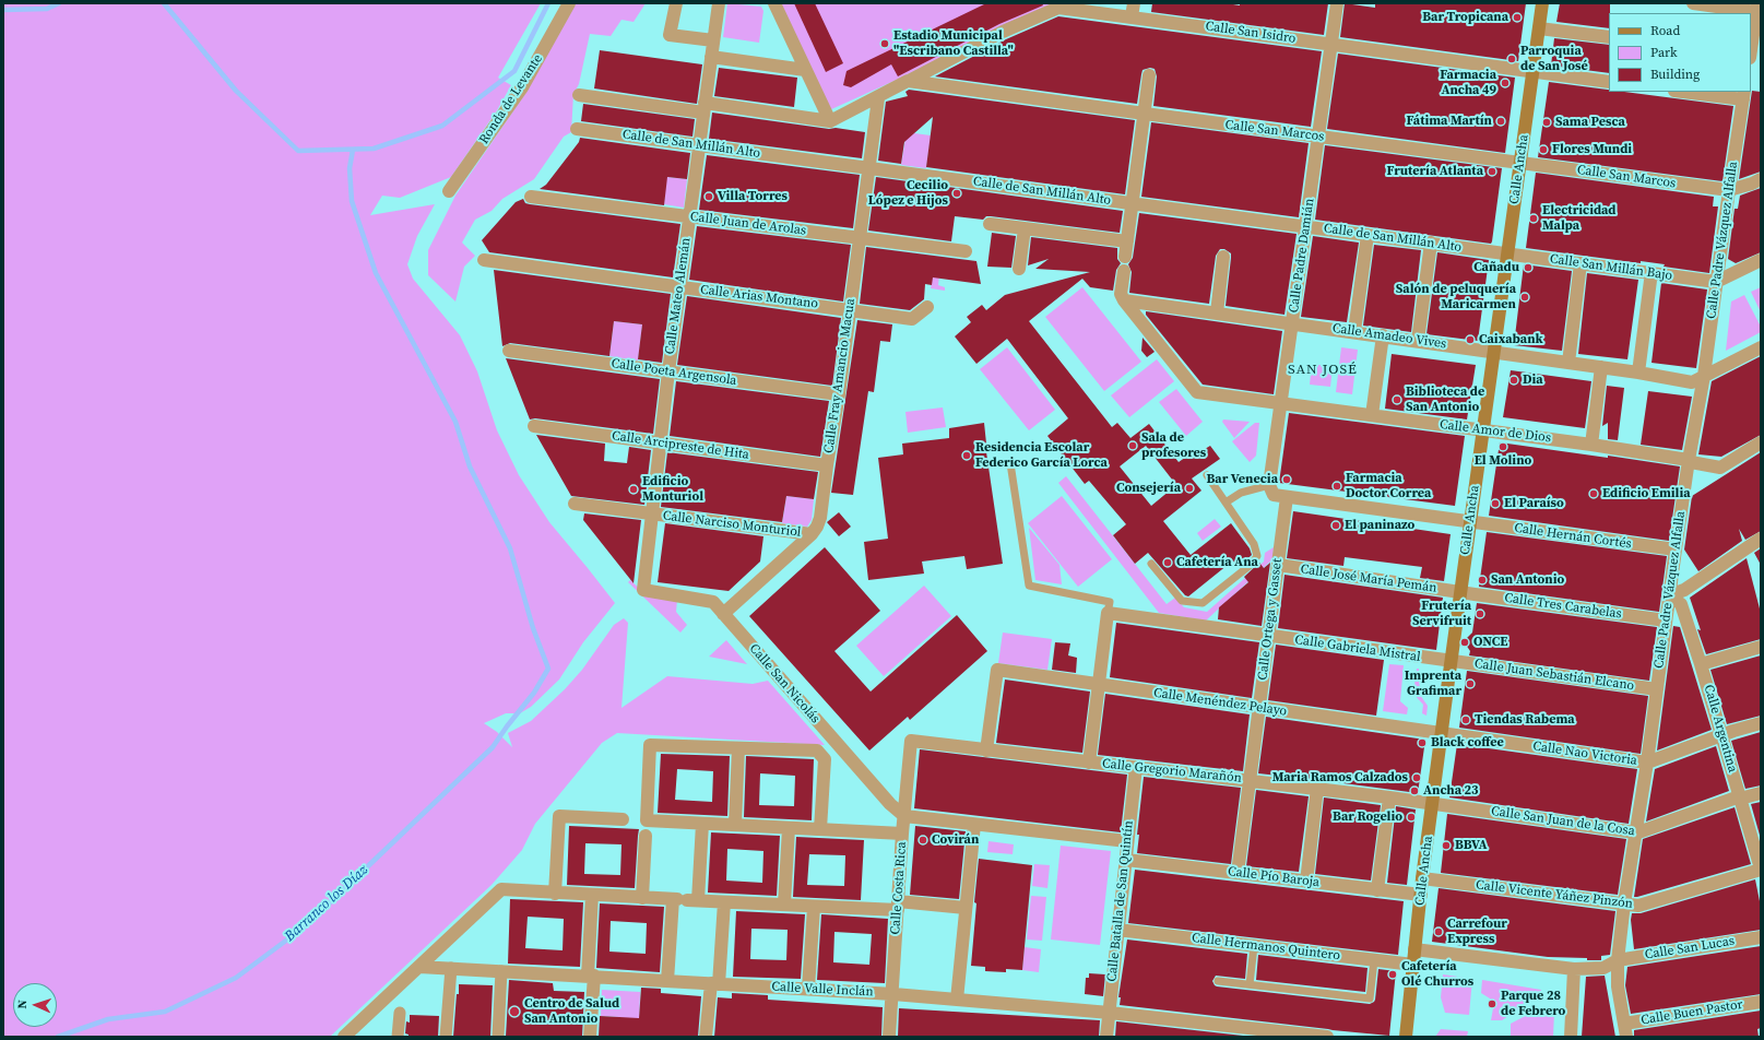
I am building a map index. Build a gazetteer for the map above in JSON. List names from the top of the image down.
{
  "streets": {
    "main road": ["Calle Ancha"],
    "street": [
      "Calle San Isidro",
      "Ronda de Levante",
      "Calle San Marcos",
      "Calle de San Millán Alto",
      "Calle Juan de Arolas",
      "Calle Padre Vázquez Alfalla",
      "Calle Padre Damián",
      "Calle San Millán Bajo",
      "Calle Mateo Alemán",
      "Calle Arias Montano",
      "Calle Amadeo Vives",
      "Calle Poeta Argensola",
      "Calle Fray Amancio Macua",
      "Calle Amor de Dios",
      "Calle Arcipreste de Hita",
      "Calle Narciso Monturiol",
      "Calle Hernán Cortés",
      "Calle José María Pemán",
      "Calle Tres Carabelas",
      "Calle Ortega y Gasset",
      "Calle Gabriela Mistral",
      "Calle Juan Sebastián Elcano",
      "Calle San Nicolás",
      "Calle Menéndez Pelayo",
      "Calle Argentina",
      "Calle Nao Victoria",
      "Calle Gregorio Marañón",
      "Calle San Juan de la Cosa",
      "Calle Pío Baroja",
      "Calle Costa Rica",
      "Calle Vicente Yáñez Pinzón",
      "Calle Batalla de San Quintín",
      "Calle Hermanos Quintero",
      "Calle San Lucas",
      "Calle Valle Inclán",
      "Calle Buen Pastor"
    ]
  },
  "crossings": [
    ["Calle San Isidro", "Calle San Marcos"],
    ["Calle San Isidro", "Calle Ancha"],
    ["Calle San Isidro", "Calle Padre Damián"],
    ["Calle San Marcos", "Calle Ancha"],
    ["Calle San Marcos", "Calle Padre Vázquez Alfalla"],
    ["Calle San Marcos", "Calle Padre Damián"],
    ["Calle de San Millán Alto", "Calle Ancha"],
    ["Calle de San Millán Alto", "Calle Padre Damián"],
    ["Calle de San Millán Alto", "Calle San Millán Bajo"],
    ["Calle de San Millán Alto", "Calle Mateo Alemán"],
    ["Calle de San Millán Alto", "Calle Fray Amancio Macua"],
    ["Calle Ancha", "Calle San Millán Bajo"],
    ["Calle Ancha", "Calle Amadeo Vives"],
    ["Calle Ancha", "Calle Amor de Dios"],
    ["Calle Ancha", "Calle Hernán Cortés"],
    ["Calle Ancha", "Calle José María Pemán"],
    ["Calle Ancha", "Calle Tres Carabelas"],
    ["Calle Ancha", "Calle Gabriela Mistral"],
    ["Calle Ancha", "Calle Juan Sebastián Elcano"],
    ["Calle Ancha", "Calle Menéndez Pelayo"],
    ["Calle Ancha", "Calle Nao Victoria"],
    ["Calle Ancha", "Calle Gregorio Marañón"],
    ["Calle Ancha", "Calle San Juan de la Cosa"],
    ["Calle Ancha", "Calle Pío Baroja"],
    ["Calle Ancha", "Calle Vicente Yáñez Pinzón"],
    ["Calle Ancha", "Calle Hermanos Quintero"],
    ["Calle Ancha", "Calle San Lucas"],
    ["Calle Juan de Arolas", "Calle Mateo Alemán"],
    ["Calle Juan de Arolas", "Calle Fray Amancio Macua"],
    ["Calle Padre Vázquez Alfalla", "Calle San Millán Bajo"],
    ["Calle Padre Vázquez Alfalla", "Calle Amadeo Vives"],
    ["Calle Padre Vázquez Alfalla", "Calle Amor de Dios"],
    ["Calle Padre Vázquez Alfalla", "Calle Hernán Cortés"],
    ["Calle Padre Vázquez Alfalla", "Calle Tres Carabelas"],
    ["Calle Padre Vázquez Alfalla", "Calle Juan Sebastián Elcano"],
    ["Calle Padre Vázquez Alfalla", "Calle Argentina"],
    ["Calle Padre Vázquez Alfalla", "Calle Nao Victoria"],
    ["Calle Padre Vázquez Alfalla", "Calle San Juan de la Cosa"],
    ["Calle Padre Vázquez Alfalla", "Calle Vicente Yáñez Pinzón"],
    ["Calle Padre Vázquez Alfalla", "Calle San Lucas"],
    ["Calle Padre Vázquez Alfalla", "Calle Buen Pastor"],
    ["Calle Padre Damián", "Calle Amadeo Vives"],
    ["Calle Padre Damián", "Calle Amor de Dios"],
    ["Calle Mateo Alemán", "Calle Arias Montano"],
    ["Calle Mateo Alemán", "Calle Poeta Argensola"],
    ["Calle Mateo Alemán", "Calle Arcipreste de Hita"],
    ["Calle Mateo Alemán", "Calle Narciso Monturiol"],
    ["Calle Mateo Alemán", "Calle San Nicolás"],
    ["Calle Arias Montano", "Calle Fray Amancio Macua"],
    ["Calle Amadeo Vives", "Calle Amor de Dios"],
    ["Calle Poeta Argensola", "Calle Fray Amancio Macua"],
    ["Calle Fray Amancio Macua", "Calle Arcipreste de Hita"],
    ["Calle Fray Amancio Macua", "Calle Narciso Monturiol"],
    ["Calle Fray Amancio Macua", "Calle San Nicolás"],
    ["Calle Hernán Cortés", "Calle Ortega y Gasset"],
    ["Calle José María Pemán", "Calle Tres Carabelas"],
    ["Calle José María Pemán", "Calle Ortega y Gasset"],
    ["Calle Ortega y Gasset", "Calle Gabriela Mistral"],
    ["Calle Ortega y Gasset", "Calle Menéndez Pelayo"],
    ["Calle Ortega y Gasset", "Calle Gregorio Marañón"],
    ["Calle Ortega y Gasset", "Calle Pío Baroja"],
    ["Calle Gabriela Mistral", "Calle Juan Sebastián Elcano"],
    ["Calle San Nicolás", "Calle Costa Rica"],
    ["Calle Menéndez Pelayo", "Calle Nao Victoria"],
    ["Calle Menéndez Pelayo", "Calle Gregorio Marañón"],
    ["Calle Argentina", "Calle Nao Victoria"],
    ["Calle Argentina", "Calle San Juan de la Cosa"],
    ["Calle Argentina", "Calle Vicente Yáñez Pinzón"],
    ["Calle Gregorio Marañón", "Calle San Juan de la Cosa"],
    ["Calle Gregorio Marañón", "Calle Costa Rica"],
    ["Calle Gregorio Marañón", "Calle Batalla de San Quintín"],
    ["Calle Pío Baroja", "Calle Batalla de San Quintín"],
    ["Calle Costa Rica", "Calle Valle Inclán"],
    ["Calle Batalla de San Quintín", "Calle Hermanos Quintero"],
    ["Calle Batalla de San Quintín", "Calle Valle Inclán"]
  ],
  "districts": ["SAN JOSÉ"],
  "water": ["Barranco los Díaz"],
  "places": [
    "Bar Tropicana",
    "Estadio Municipal \"Escribano Castilla\"",
    "Parroquia de San José",
    "Farmacia Ancha 49",
    "Fátima Martín",
    "Sama Pesca",
    "Flores Mundi",
    "Frutería Atlanta",
    "Cecilio López e Hijos",
    "Villa Torres",
    "Electricidad Malpa",
    "Cañadu",
    "Salón de peluquería Maricarmen",
    "Caixabank",
    "Dia",
    "Biblioteca de San Antonio",
    "Sala de profesores",
    "El Molino",
    "Residencia Escolar Federico García Lorca",
    "Bar Venecia",
    "Farmacia Doctor Correa",
    "Consejería",
    "Edificio Monturiol",
    "Edificio Emilia",
    "El Paraíso",
    "El paninazo",
    "Cafetería Ana",
    "San Antonio",
    "Frutería Servifruit",
    "ONCE",
    "Imprenta Grafimar",
    "Tiendas Rabema",
    "Black coffee",
    "Maria Ramos Calzados",
    "Ancha 23",
    "Bar Rogelio",
    "Covirán",
    "BBVA",
    "Carrefour Express",
    "Cafetería Olé Churros",
    "Parque 28 de Febrero",
    "Centro de Salud San Antonio"
  ],
  "legend": ["Road", "Park", "Building"],
  "north": "left"
}
